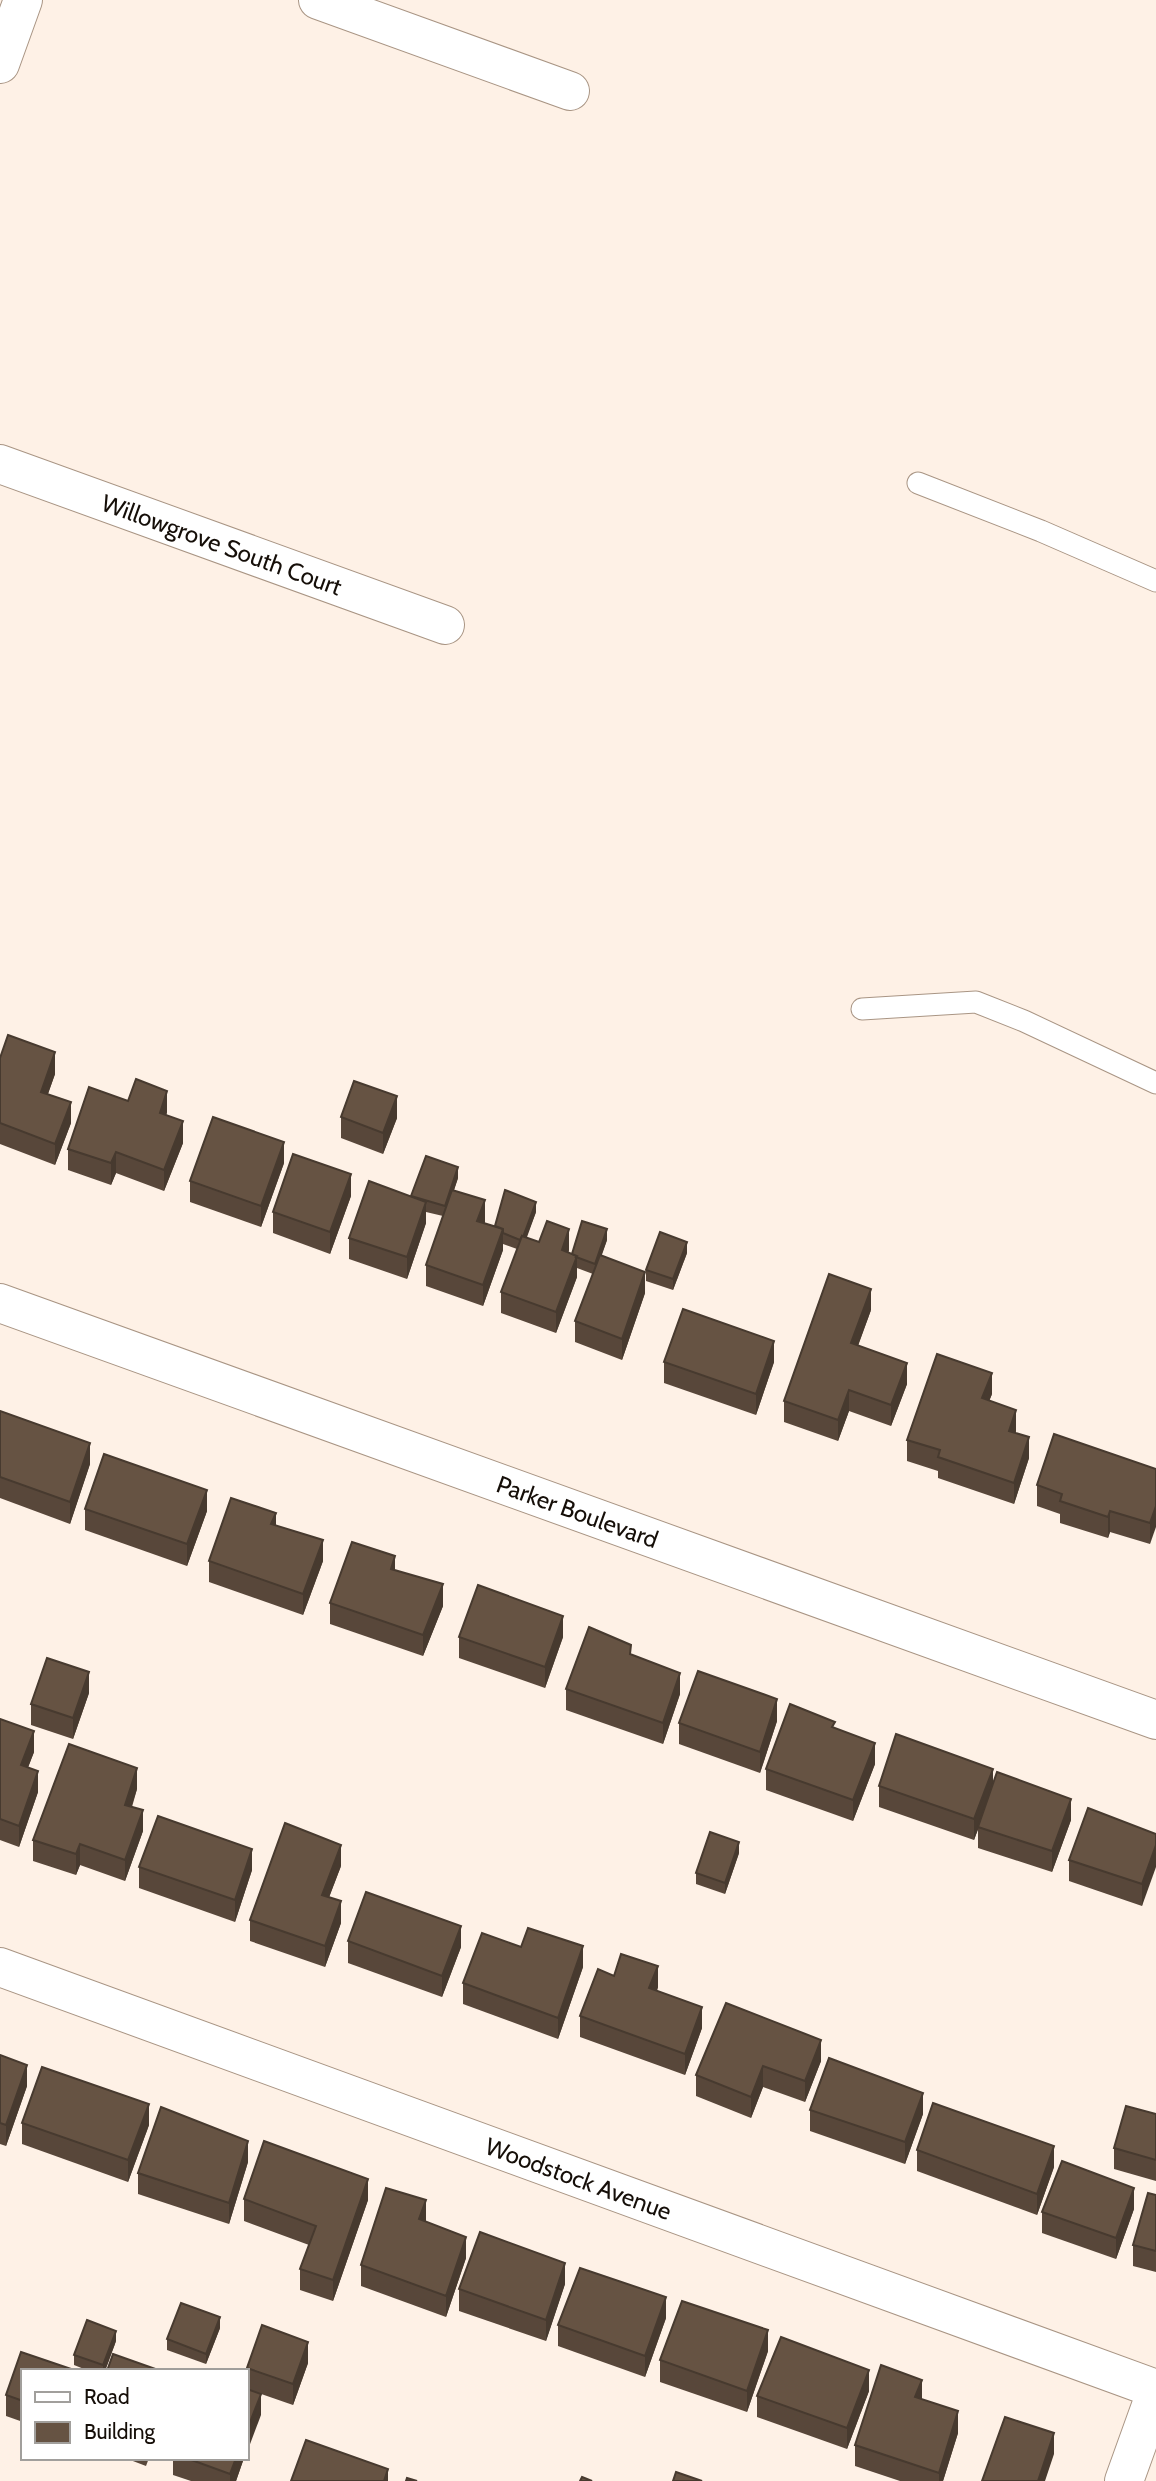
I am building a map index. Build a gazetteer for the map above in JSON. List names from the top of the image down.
{
  "streets": {
    "street": ["Willowgrove South Court", "Parker Boulevard", "Woodstock Avenue"]
  },
  "legend": ["Road", "Building"]
}
